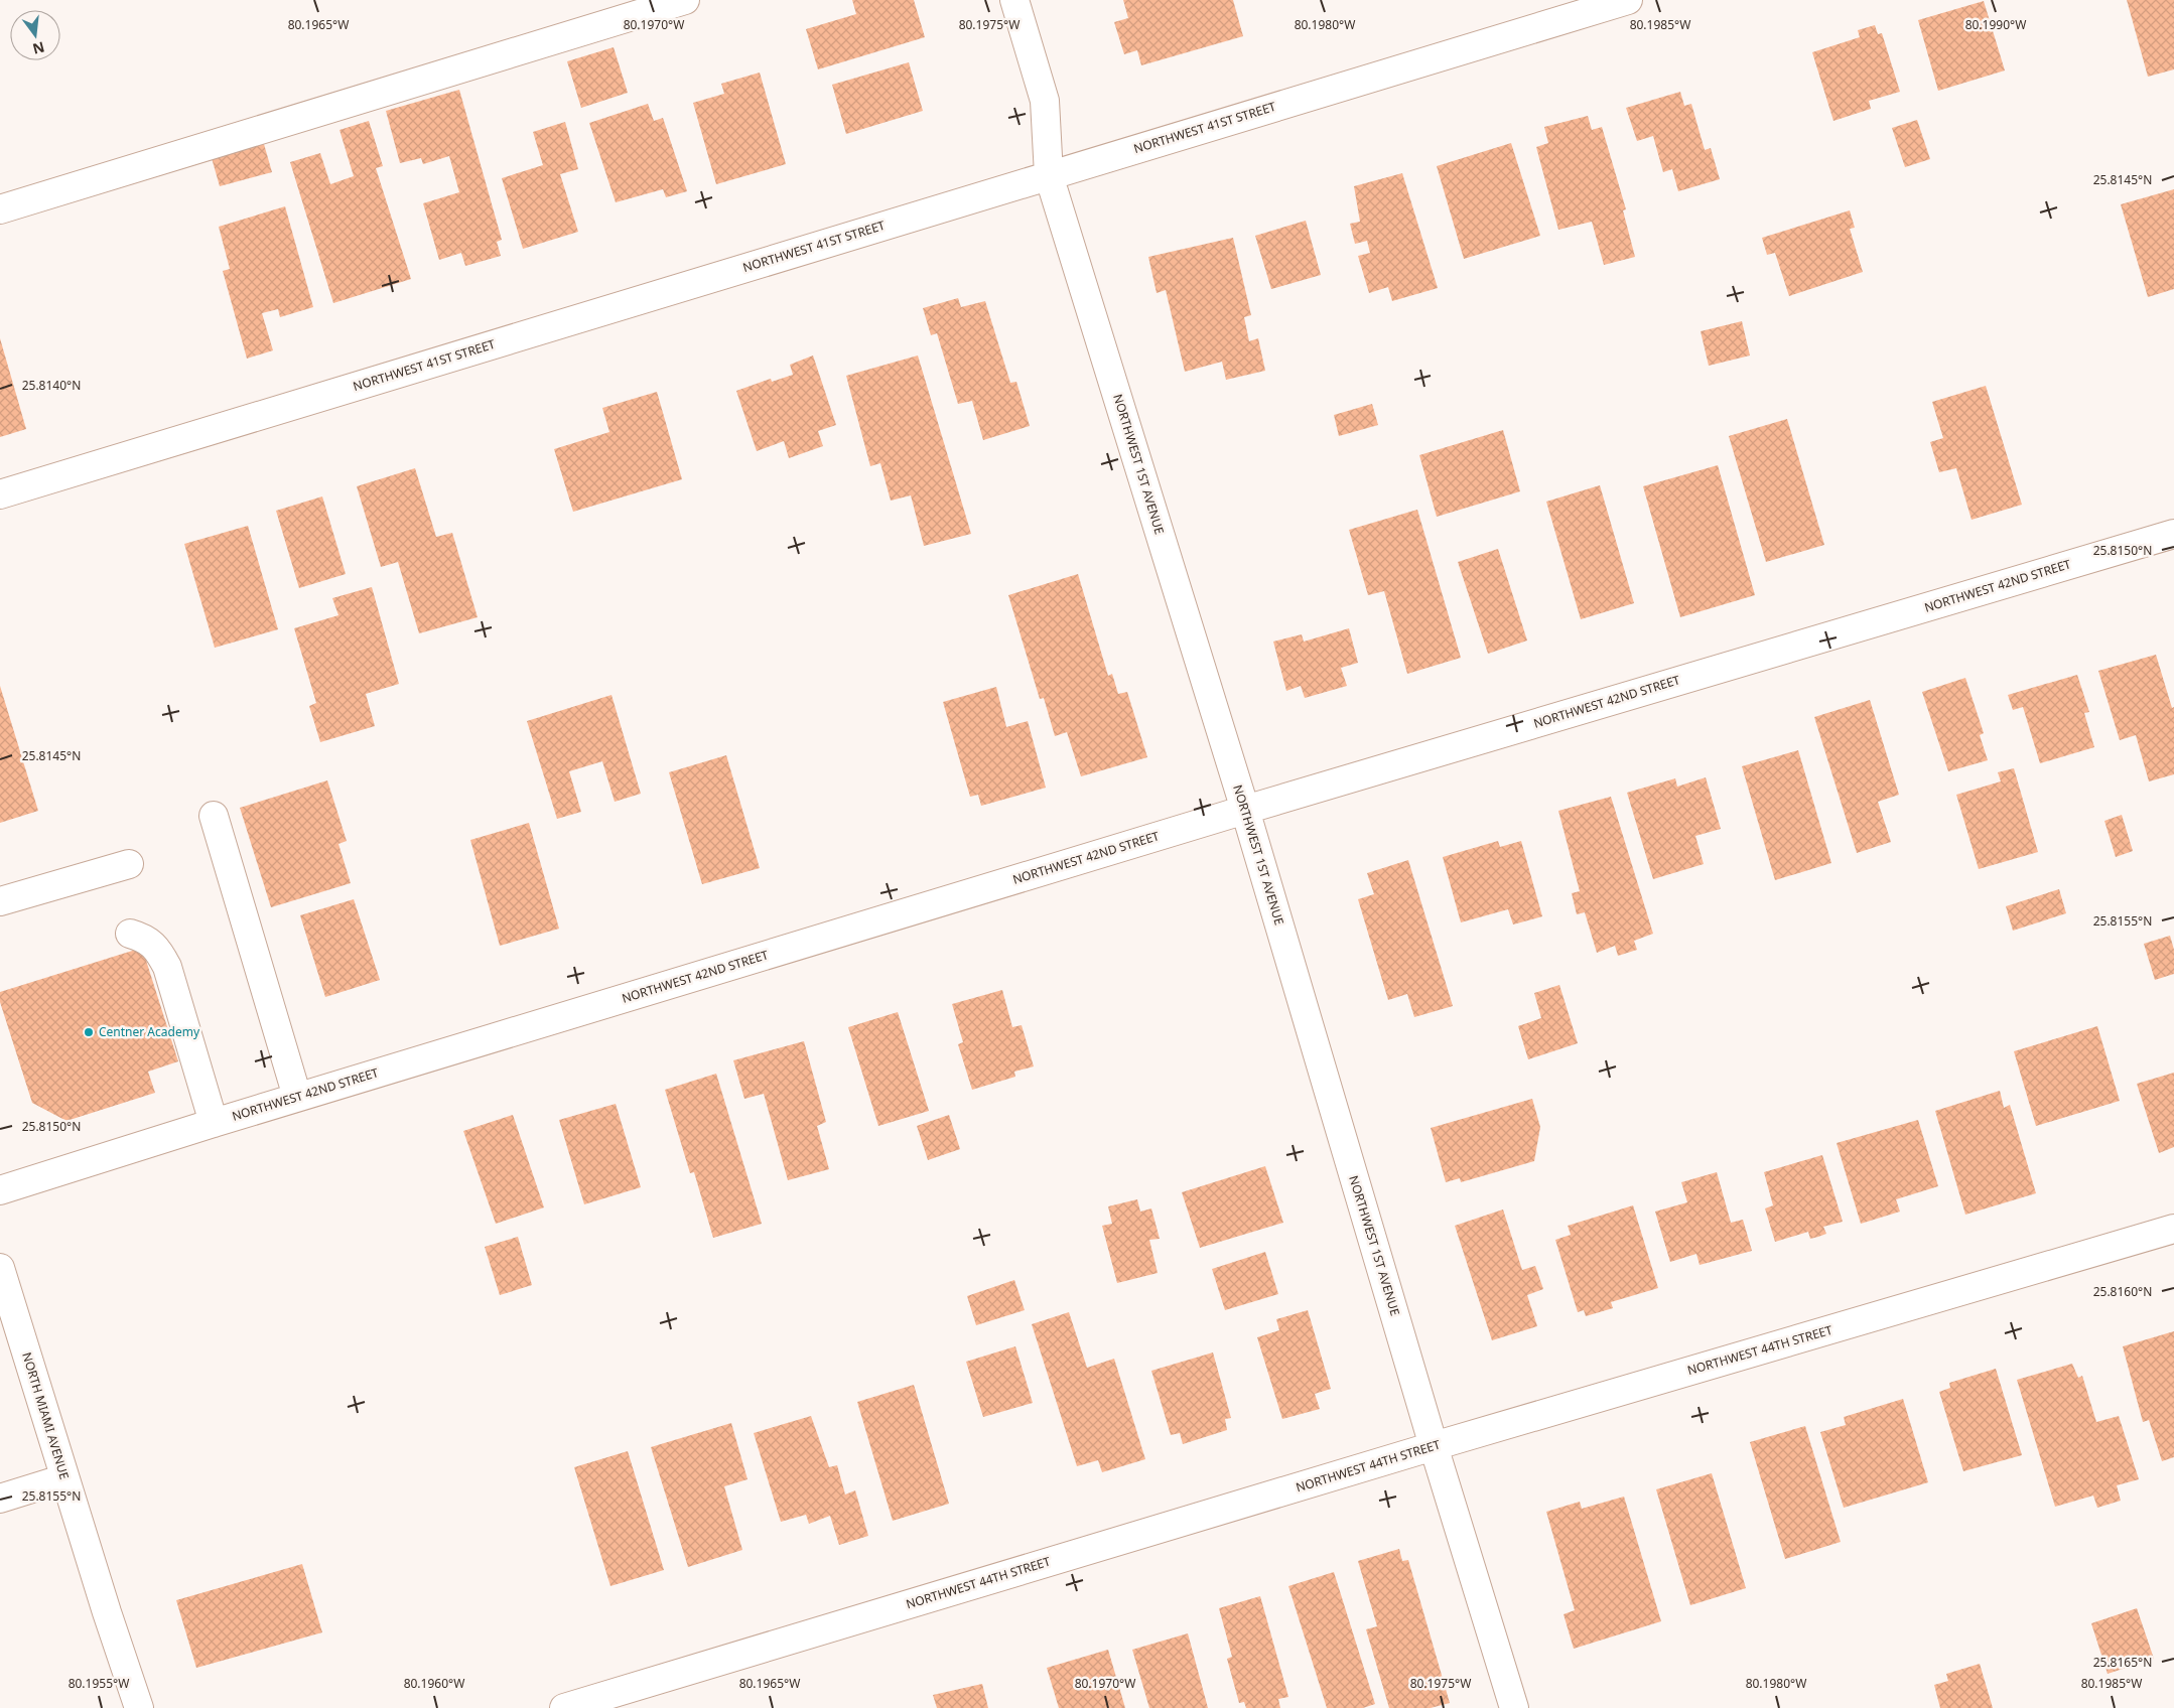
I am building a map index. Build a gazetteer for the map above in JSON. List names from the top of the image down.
{
  "streets": {
    "street": [
      "NORTHWEST 41ST STREET",
      "NORTHWEST 1ST AVENUE",
      "NORTHWEST 42ND STREET",
      "NORTHWEST 44TH STREET",
      "NORTH MIAMI AVENUE"
    ]
  },
  "crossings": [
    ["NORTHWEST 41ST STREET", "NORTHWEST 1ST AVENUE"],
    ["NORTHWEST 1ST AVENUE", "NORTHWEST 42ND STREET"],
    ["NORTHWEST 1ST AVENUE", "NORTHWEST 44TH STREET"]
  ],
  "places": ["Centner Academy"],
  "north": "bottom",
  "coordinates": [
    "80.1965°W",
    "80.1970°W",
    "80.1975°W",
    "80.1980°W",
    "80.1985°W",
    "80.1990°W",
    "25.8145°N",
    "25.8140°N",
    "25.8150°N",
    "25.8155°N",
    "25.8160°N",
    "25.8165°N",
    "80.1955°W",
    "80.1960°W"
  ]
}
